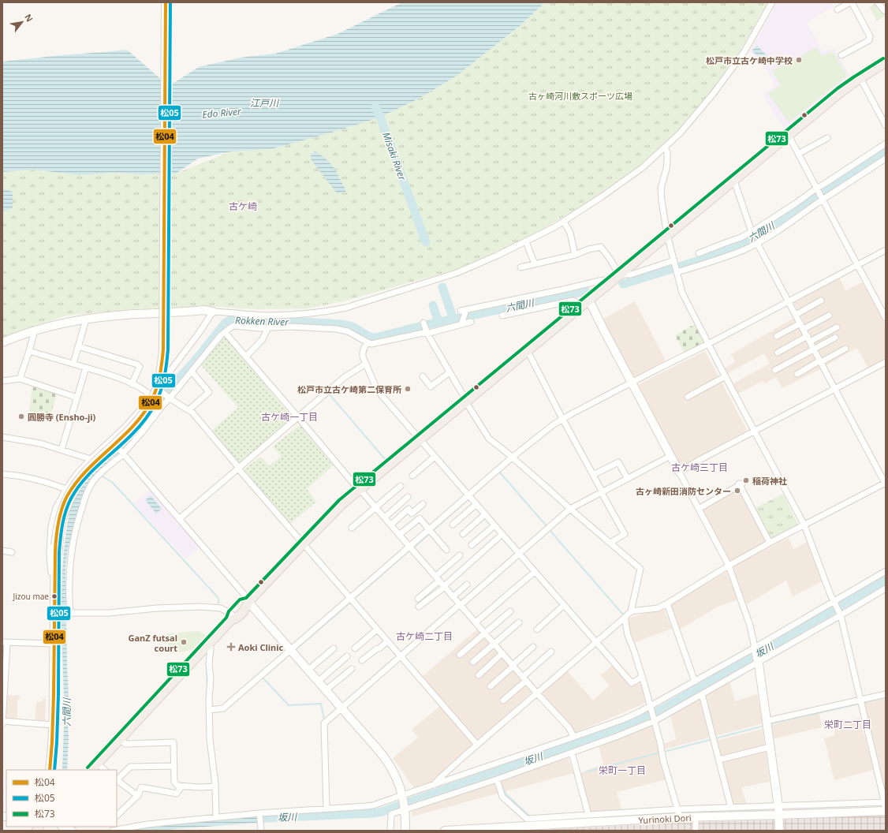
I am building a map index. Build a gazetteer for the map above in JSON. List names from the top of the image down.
{
  "streets": {
    "street": ["Yurinoki Dori"]
  },
  "districts": [
    "古ケ崎",
    "古ケ崎一丁目",
    "古ケ崎三丁目",
    "古ケ崎二丁目",
    "栄町二丁目",
    "栄町一丁目"
  ],
  "water": [
    "江戸川",
    "Edo River",
    "Misaki River",
    "六間川",
    "Rokken River",
    "坂川"
  ],
  "parks": ["古ヶ崎河川敷スポーツ広場"],
  "places": {
    "other": [
      "松戸市立古ケ崎中学校",
      "松戸市立古ケ崎第二保育所",
      "圓勝寺 (Ensho-ji)",
      "稲荷神社",
      "古ヶ崎新田消防センター",
      "Jizou mae",
      "GanZ futsal court"
    ],
    "health": ["Aoki Clinic"]
  },
  "lines": ["transit line 松04", "transit line 松05", "transit line 松73"],
  "legend": ["松04", "松05", "松73"],
  "north": "top right"
}
